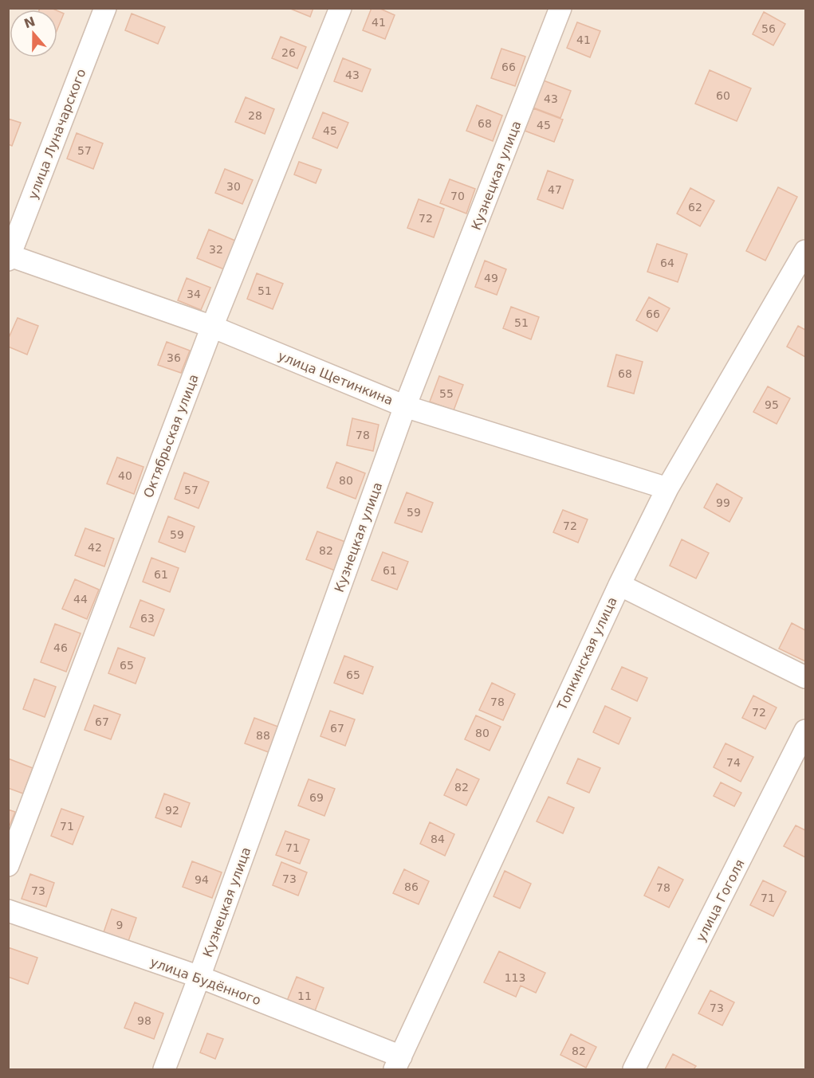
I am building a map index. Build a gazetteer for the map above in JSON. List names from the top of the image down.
{
  "streets": {
    "street": [
      "улица Луначарского",
      "Кузнецкая улица",
      "улица Щетинкина",
      "Октябрьская улица",
      "Топкинская улица",
      "улица Гоголя",
      "улица Будённого"
    ]
  },
  "crossings": [
    ["улица Луначарского", "улица Щетинкина"],
    ["Кузнецкая улица", "улица Щетинкина"],
    ["Кузнецкая улица", "улица Будённого"],
    ["улица Щетинкина", "Октябрьская улица"],
    ["улица Щетинкина", "Топкинская улица"],
    ["Топкинская улица", "улица Будённого"]
  ],
  "house_numbers": [
    "41",
    "56",
    "41",
    "26",
    "66",
    "43",
    "60",
    "43",
    "28",
    "68",
    "45",
    "45",
    "57",
    "30",
    "47",
    "70",
    "62",
    "72",
    "32",
    "64",
    "49",
    "51",
    "34",
    "66",
    "51",
    "36",
    "68",
    "55",
    "95",
    "78",
    "40",
    "80",
    "57",
    "99",
    "59",
    "72",
    "59",
    "42",
    "82",
    "61",
    "61",
    "44",
    "63",
    "46",
    "65",
    "65",
    "78",
    "72",
    "67",
    "67",
    "80",
    "88",
    "74",
    "82",
    "69",
    "92",
    "71",
    "84",
    "71",
    "73",
    "94",
    "86",
    "78",
    "73",
    "71",
    "9",
    "113",
    "11",
    "73",
    "98",
    "82"
  ],
  "north": "top"
}
